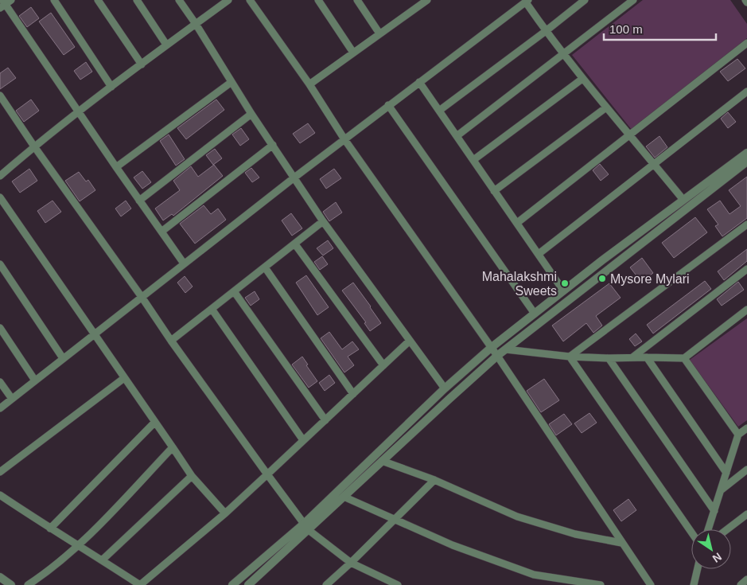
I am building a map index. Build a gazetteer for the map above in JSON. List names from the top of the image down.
{
  "places": ["Mysore Mylari", "Mahalakshmi Sweets"],
  "scale_bar": "100 m",
  "north": "bottom right"
}
